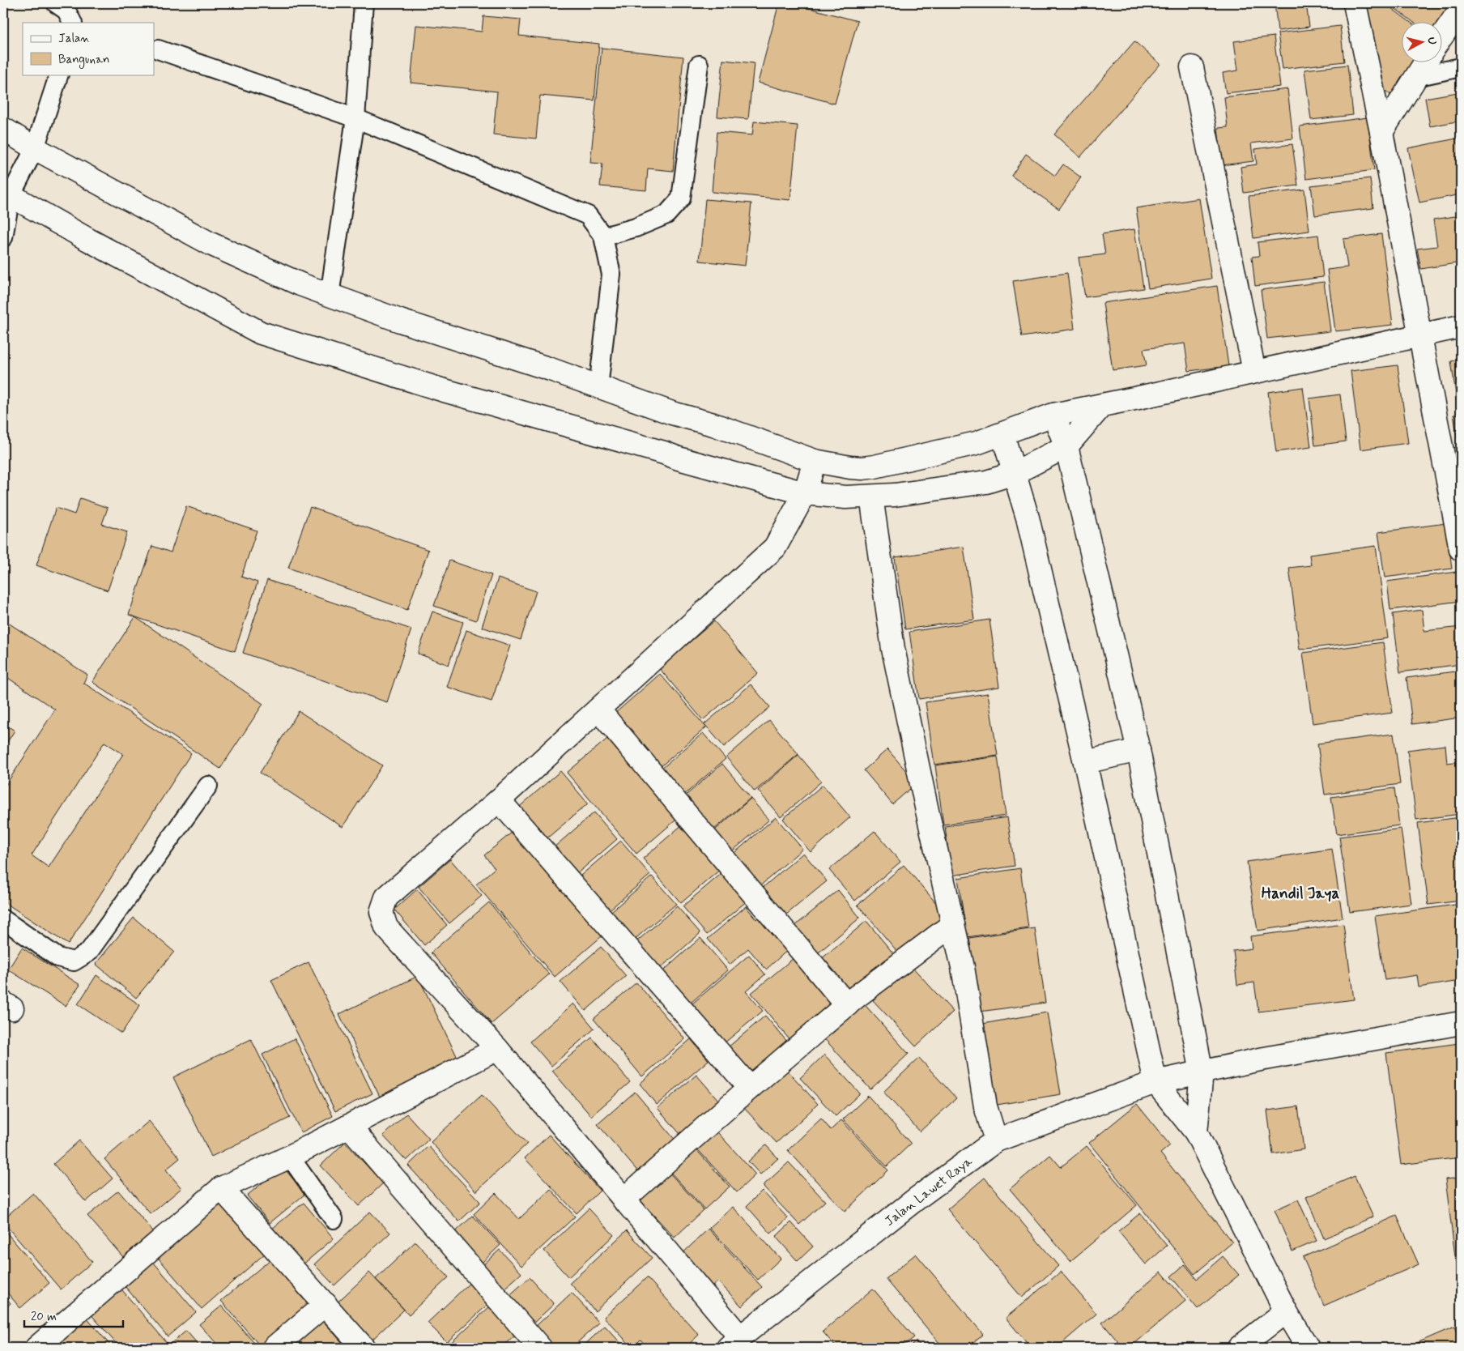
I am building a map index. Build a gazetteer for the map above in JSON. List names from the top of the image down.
{
  "streets": {
    "street": ["Jalan Lawet Raya"]
  },
  "districts": ["Handil Jaya"],
  "legend": ["Jalan", "Bangunan"],
  "scale_bar": "20 m",
  "north": "right"
}
